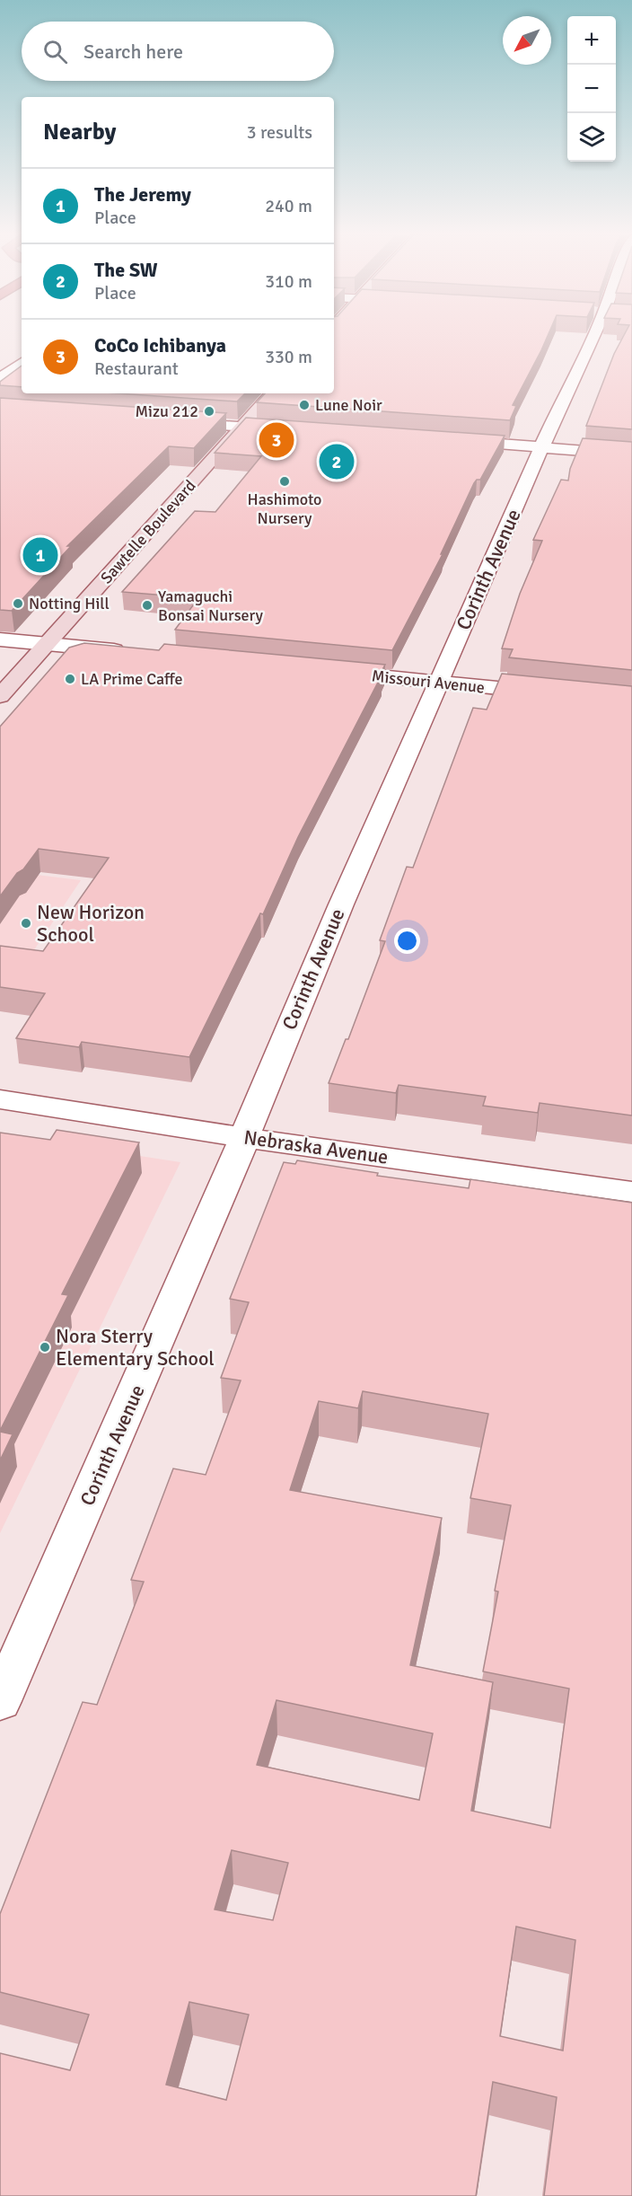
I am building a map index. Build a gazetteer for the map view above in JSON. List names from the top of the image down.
{
  "streets": {
    "street": [
      "Sawtelle Boulevard",
      "Corinth Avenue",
      "Missouri Avenue",
      "Nebraska Avenue"
    ]
  },
  "crossings": [
    ["Corinth Avenue", "Missouri Avenue"],
    ["Corinth Avenue", "Nebraska Avenue"]
  ],
  "places": [
    "Lune Noir",
    "Mizu 212",
    "Hashimoto Nursery",
    "Notting Hill",
    "Yamaguchi Bonsai Nursery",
    "LA Prime Caffe",
    "New Horizon School",
    "Nora Sterry Elementary School"
  ],
  "north": "bottom left",
  "page": {
    "map_buttons": ["+", "−"],
    "search": "Search here",
    "heading": ["Nearby", "3 results"],
    "list": [
      {
        "mark": "1",
        "name": "The Jeremy",
        "note": "Place",
        "value": "240 m"
      },
      {
        "mark": "2",
        "name": "The SW",
        "note": "Place",
        "value": "310 m"
      },
      {
        "mark": "3",
        "name": "CoCo Ichibanya",
        "note": "Restaurant",
        "value": "330 m"
      }
    ],
    "pins": ["3", "2", "1"]
  }
}
